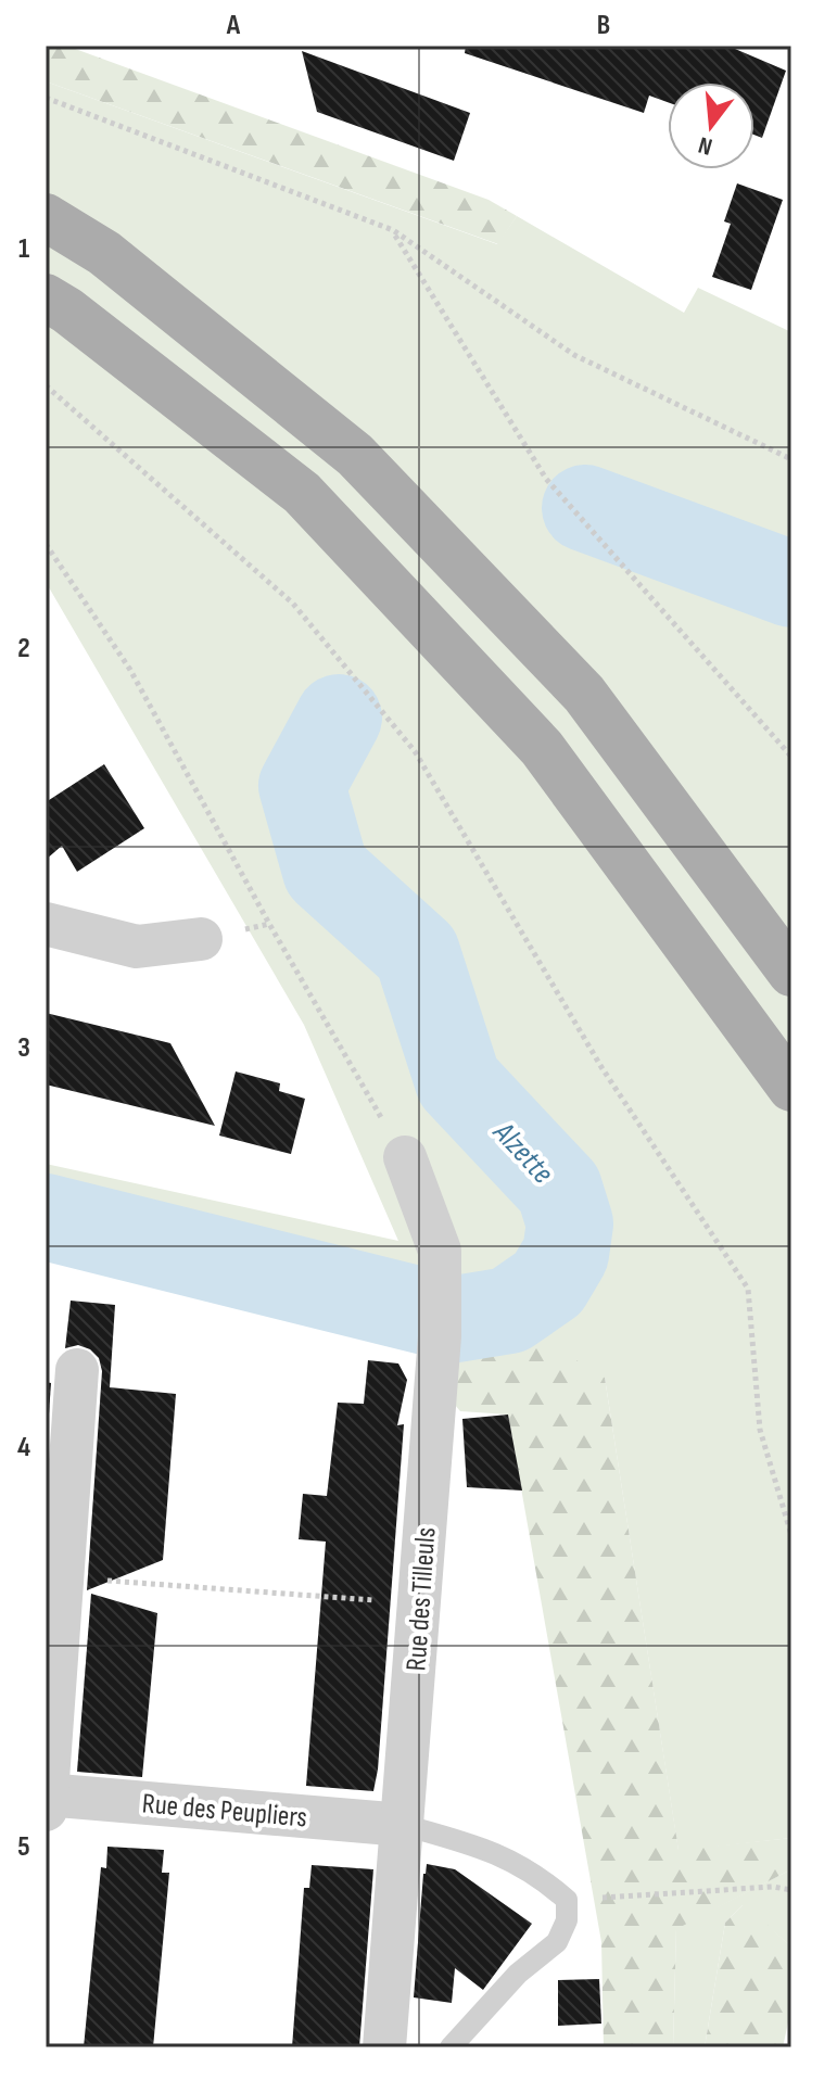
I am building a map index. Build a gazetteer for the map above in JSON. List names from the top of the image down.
{
  "streets": {
    "street": ["Rue des Tilleuls", "Rue des Peupliers"]
  },
  "crossings": [
    ["Rue des Tilleuls", "Rue des Peupliers"]
  ],
  "water": ["Alzette"],
  "north": "bottom",
  "grid": {
    "columns": ["A", "B"],
    "rows": [
      "1",
      "2",
      "3",
      "4",
      "5"
    ]
  }
}
